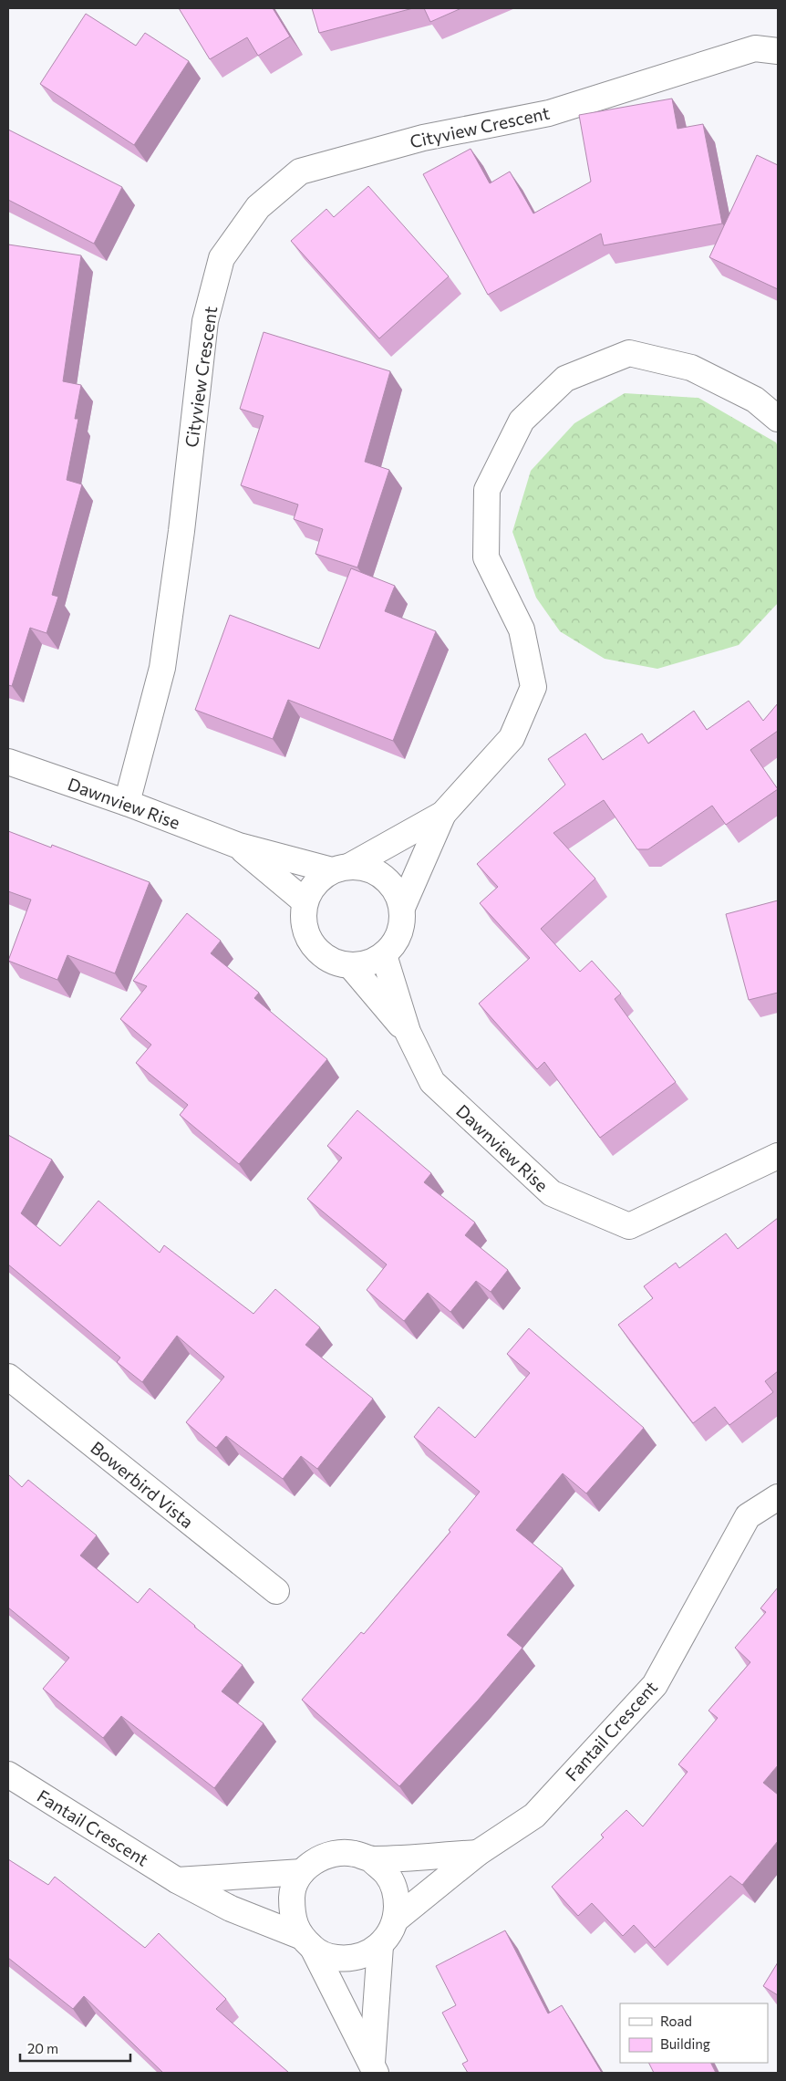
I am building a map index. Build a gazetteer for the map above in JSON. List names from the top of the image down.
{
  "streets": {
    "street": [
      "Cityview Crescent",
      "Dawnview Rise",
      "Bowerbird Vista",
      "Fantail Crescent"
    ]
  },
  "crossings": [
    ["Cityview Crescent", "Dawnview Rise"]
  ],
  "legend": ["Road", "Building"],
  "scale_bar": "20 m"
}
